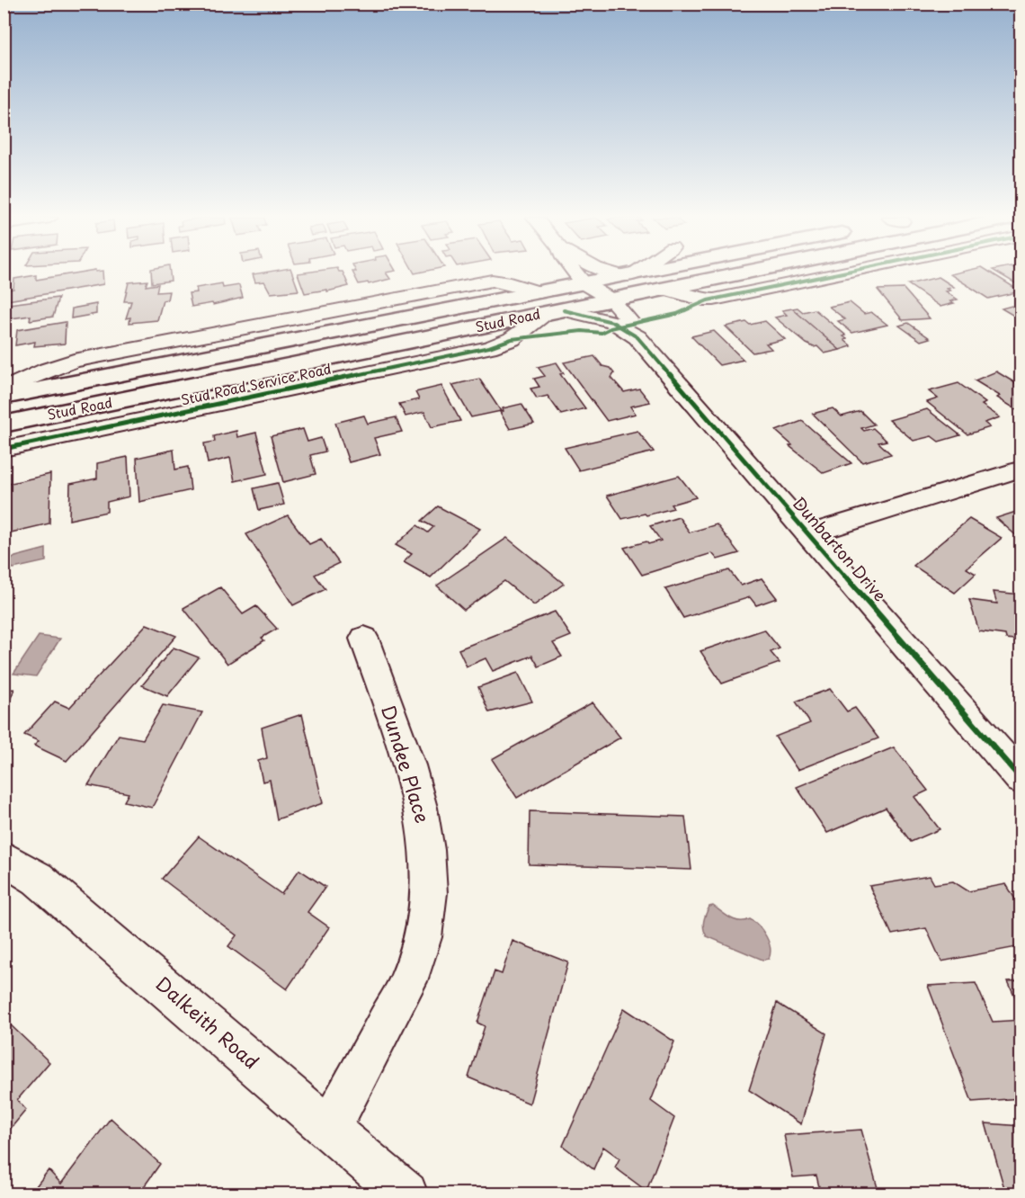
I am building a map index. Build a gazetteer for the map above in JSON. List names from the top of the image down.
{
  "streets": {
    "main road": ["Stud Road"],
    "street": [
      "Stud Road Service Road",
      "Dunbarton Drive",
      "Dundee Place",
      "Dalkeith Road"
    ]
  },
  "crossings": [
    ["Stud Road", "Stud Road Service Road"],
    ["Stud Road", "Dunbarton Drive"],
    ["Stud Road Service Road", "Dunbarton Drive"],
    ["Dundee Place", "Dalkeith Road"]
  ]
}
